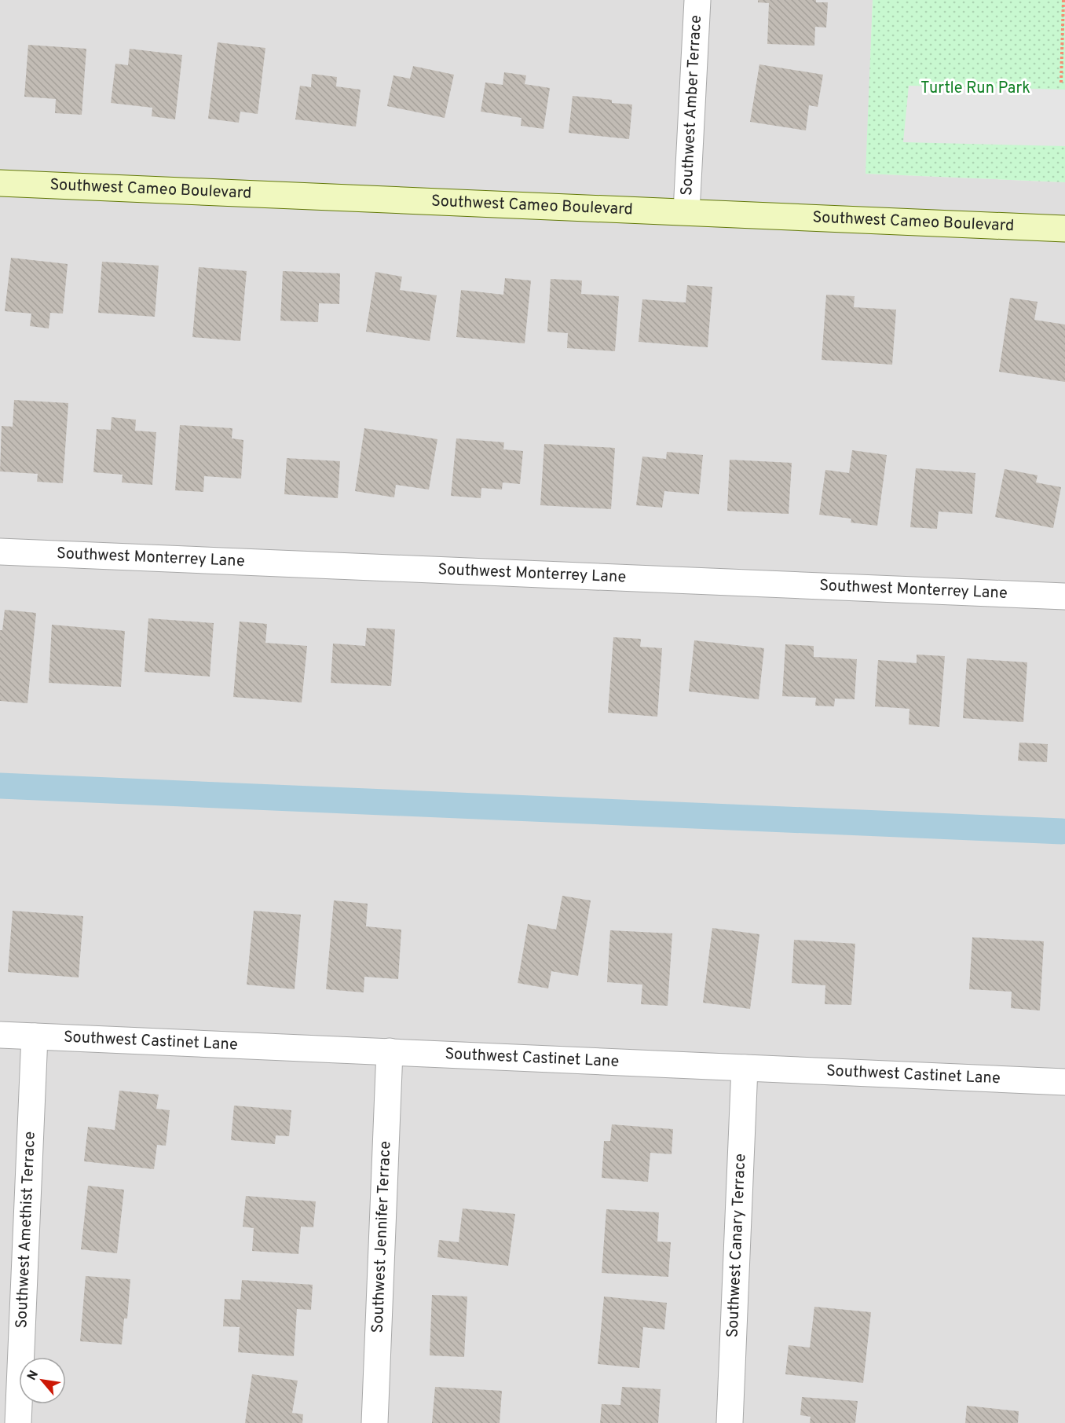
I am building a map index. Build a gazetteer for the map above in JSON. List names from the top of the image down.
{
  "streets": {
    "street": [
      "Southwest Amber Terrace",
      "Southwest Cameo Boulevard",
      "Southwest Monterrey Lane",
      "Southwest Castinet Lane",
      "Southwest Amethist Terrace",
      "Southwest Jennifer Terrace",
      "Southwest Canary Terrace"
    ]
  },
  "crossings": [
    ["Southwest Amber Terrace", "Southwest Cameo Boulevard"],
    ["Southwest Castinet Lane", "Southwest Amethist Terrace"],
    ["Southwest Castinet Lane", "Southwest Jennifer Terrace"],
    ["Southwest Castinet Lane", "Southwest Canary Terrace"]
  ],
  "parks": ["Turtle Run Park"],
  "north": "top left"
}
